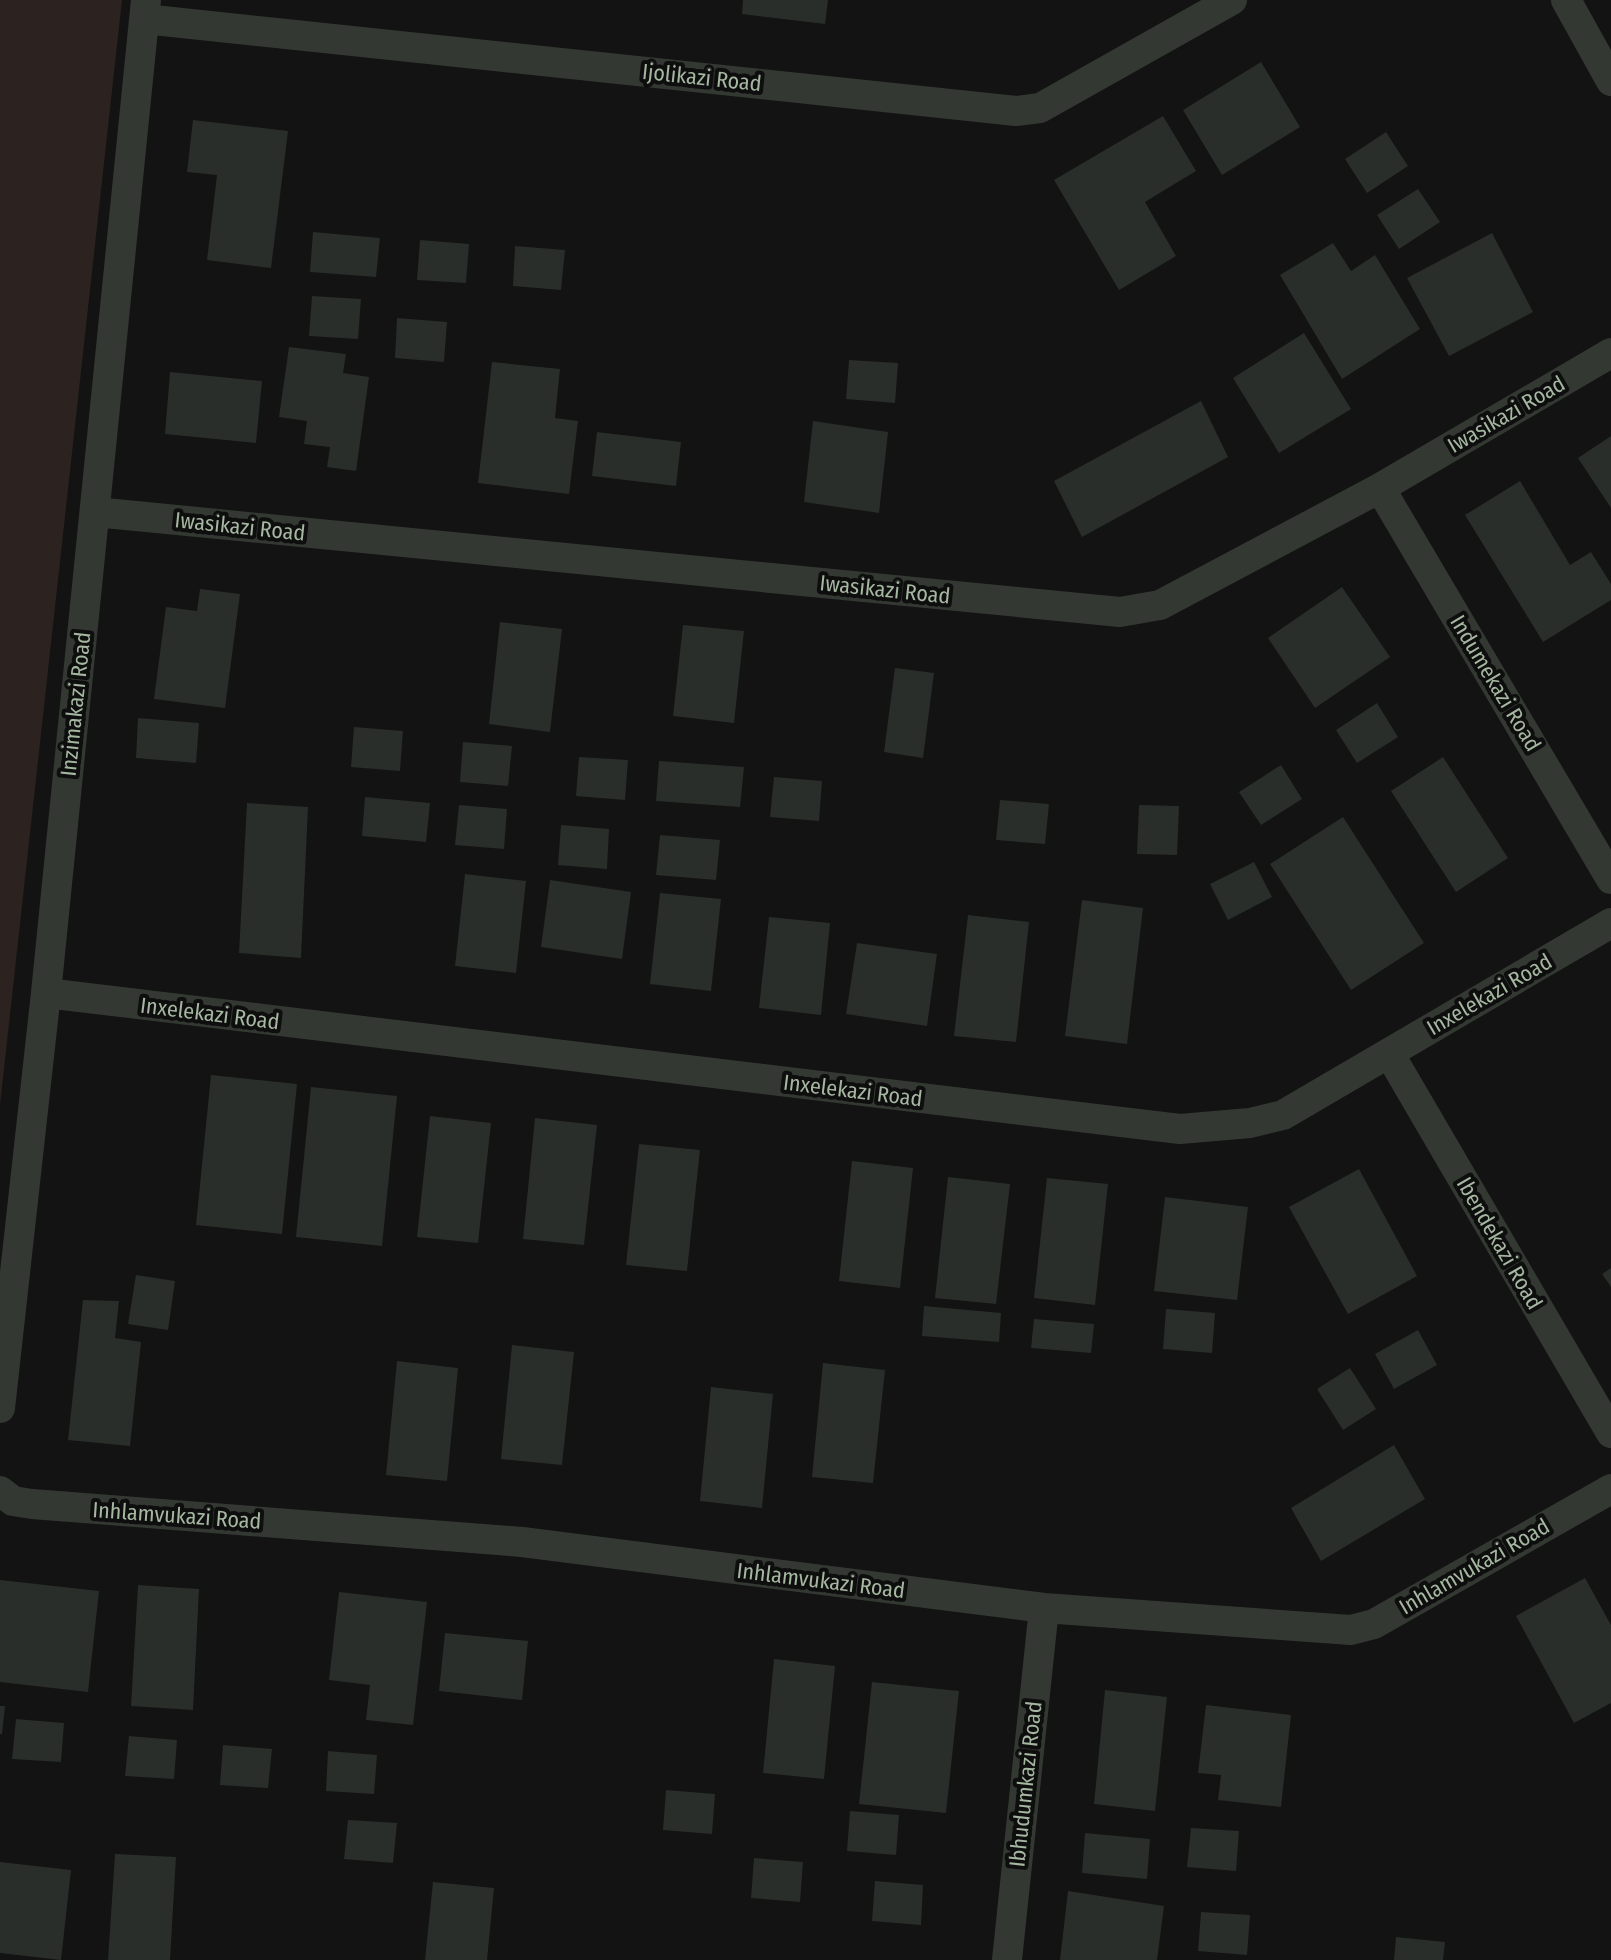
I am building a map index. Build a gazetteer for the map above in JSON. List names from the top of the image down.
{
  "streets": {
    "street": [
      "Ijolikazi Road",
      "Iwasikazi Road",
      "Indumekazi Road",
      "Inzimakazi Road",
      "Inxelekazi Road",
      "Ibendekazi Road",
      "Inhlamvukazi Road",
      "Ibhudumkazi Road"
    ]
  },
  "crossings": [
    ["Ijolikazi Road", "Inzimakazi Road"],
    ["Iwasikazi Road", "Indumekazi Road"],
    ["Iwasikazi Road", "Inzimakazi Road"],
    ["Inzimakazi Road", "Inxelekazi Road"],
    ["Inxelekazi Road", "Ibendekazi Road"],
    ["Inhlamvukazi Road", "Ibhudumkazi Road"]
  ]
}
